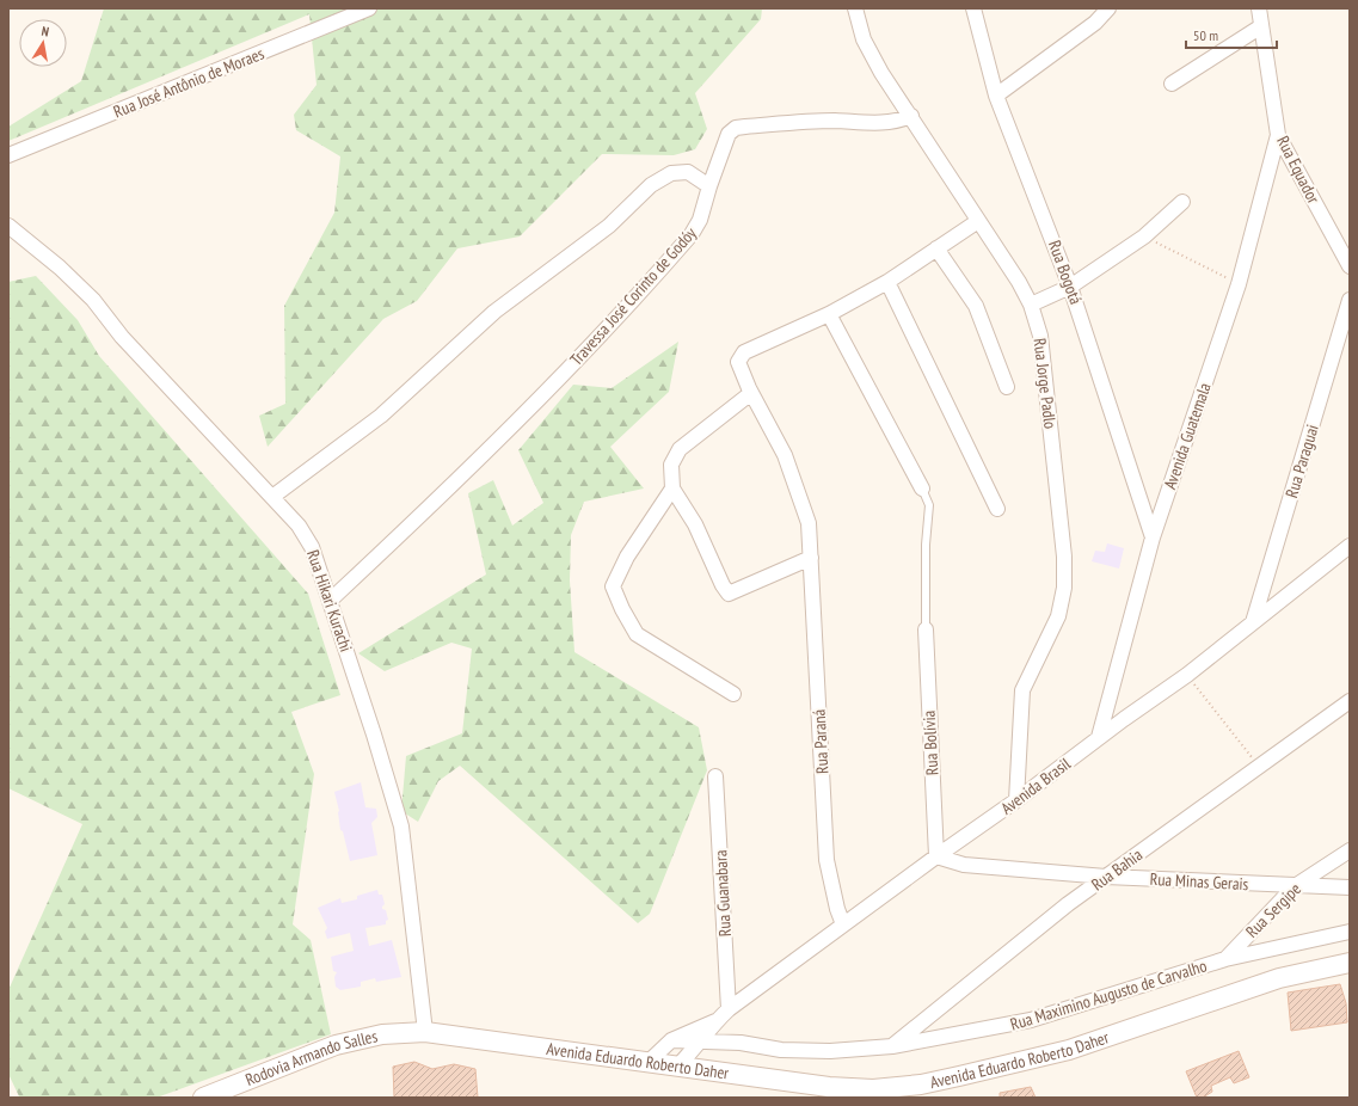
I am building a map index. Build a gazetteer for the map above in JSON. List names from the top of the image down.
{
  "streets": {
    "main road": ["Rodovia Armando Salles", "Avenida Eduardo Roberto Daher"],
    "street": [
      "Rua José Antônio de Moraes",
      "Rua Equador",
      "Rua Bogotá",
      "Travessa José Corinto de Godóy",
      "Rua Jorge Padlo",
      "Avenida Guatemala",
      "Rua Paraguai",
      "Rua Hikari Kurachi",
      "Rua Paraná",
      "Rua Bolívia",
      "Avenida Brasil",
      "Rua Bahia",
      "Rua Minas Gerais",
      "Rua Guanabara",
      "Rua Sergipe",
      "Rua Maximino Augusto de Carvalho"
    ]
  },
  "crossings": [
    ["Rua Equador", "Avenida Guatemala"],
    ["Rua Bogotá", "Avenida Guatemala"],
    ["Travessa José Corinto de Godóy", "Rua Jorge Padlo"],
    ["Travessa José Corinto de Godóy", "Rua Hikari Kurachi"],
    ["Rua Jorge Padlo", "Avenida Brasil"],
    ["Avenida Guatemala", "Avenida Brasil"],
    ["Rua Paraguai", "Avenida Brasil"],
    ["Rua Hikari Kurachi", "Rodovia Armando Salles"],
    ["Rua Hikari Kurachi", "Avenida Eduardo Roberto Daher"],
    ["Rua Paraná", "Avenida Brasil"],
    ["Rua Bolívia", "Avenida Brasil"],
    ["Rua Bolívia", "Rua Minas Gerais"],
    ["Avenida Brasil", "Rua Minas Gerais"],
    ["Avenida Brasil", "Rua Guanabara"],
    ["Avenida Brasil", "Rua Maximino Augusto de Carvalho"],
    ["Avenida Brasil", "Avenida Eduardo Roberto Daher"],
    ["Rua Bahia", "Rua Minas Gerais"],
    ["Rua Bahia", "Rua Maximino Augusto de Carvalho"],
    ["Rua Minas Gerais", "Rua Sergipe"],
    ["Rua Sergipe", "Rua Maximino Augusto de Carvalho"],
    ["Rodovia Armando Salles", "Avenida Eduardo Roberto Daher"]
  ],
  "scale_bar": "50 m",
  "north": "top"
}
